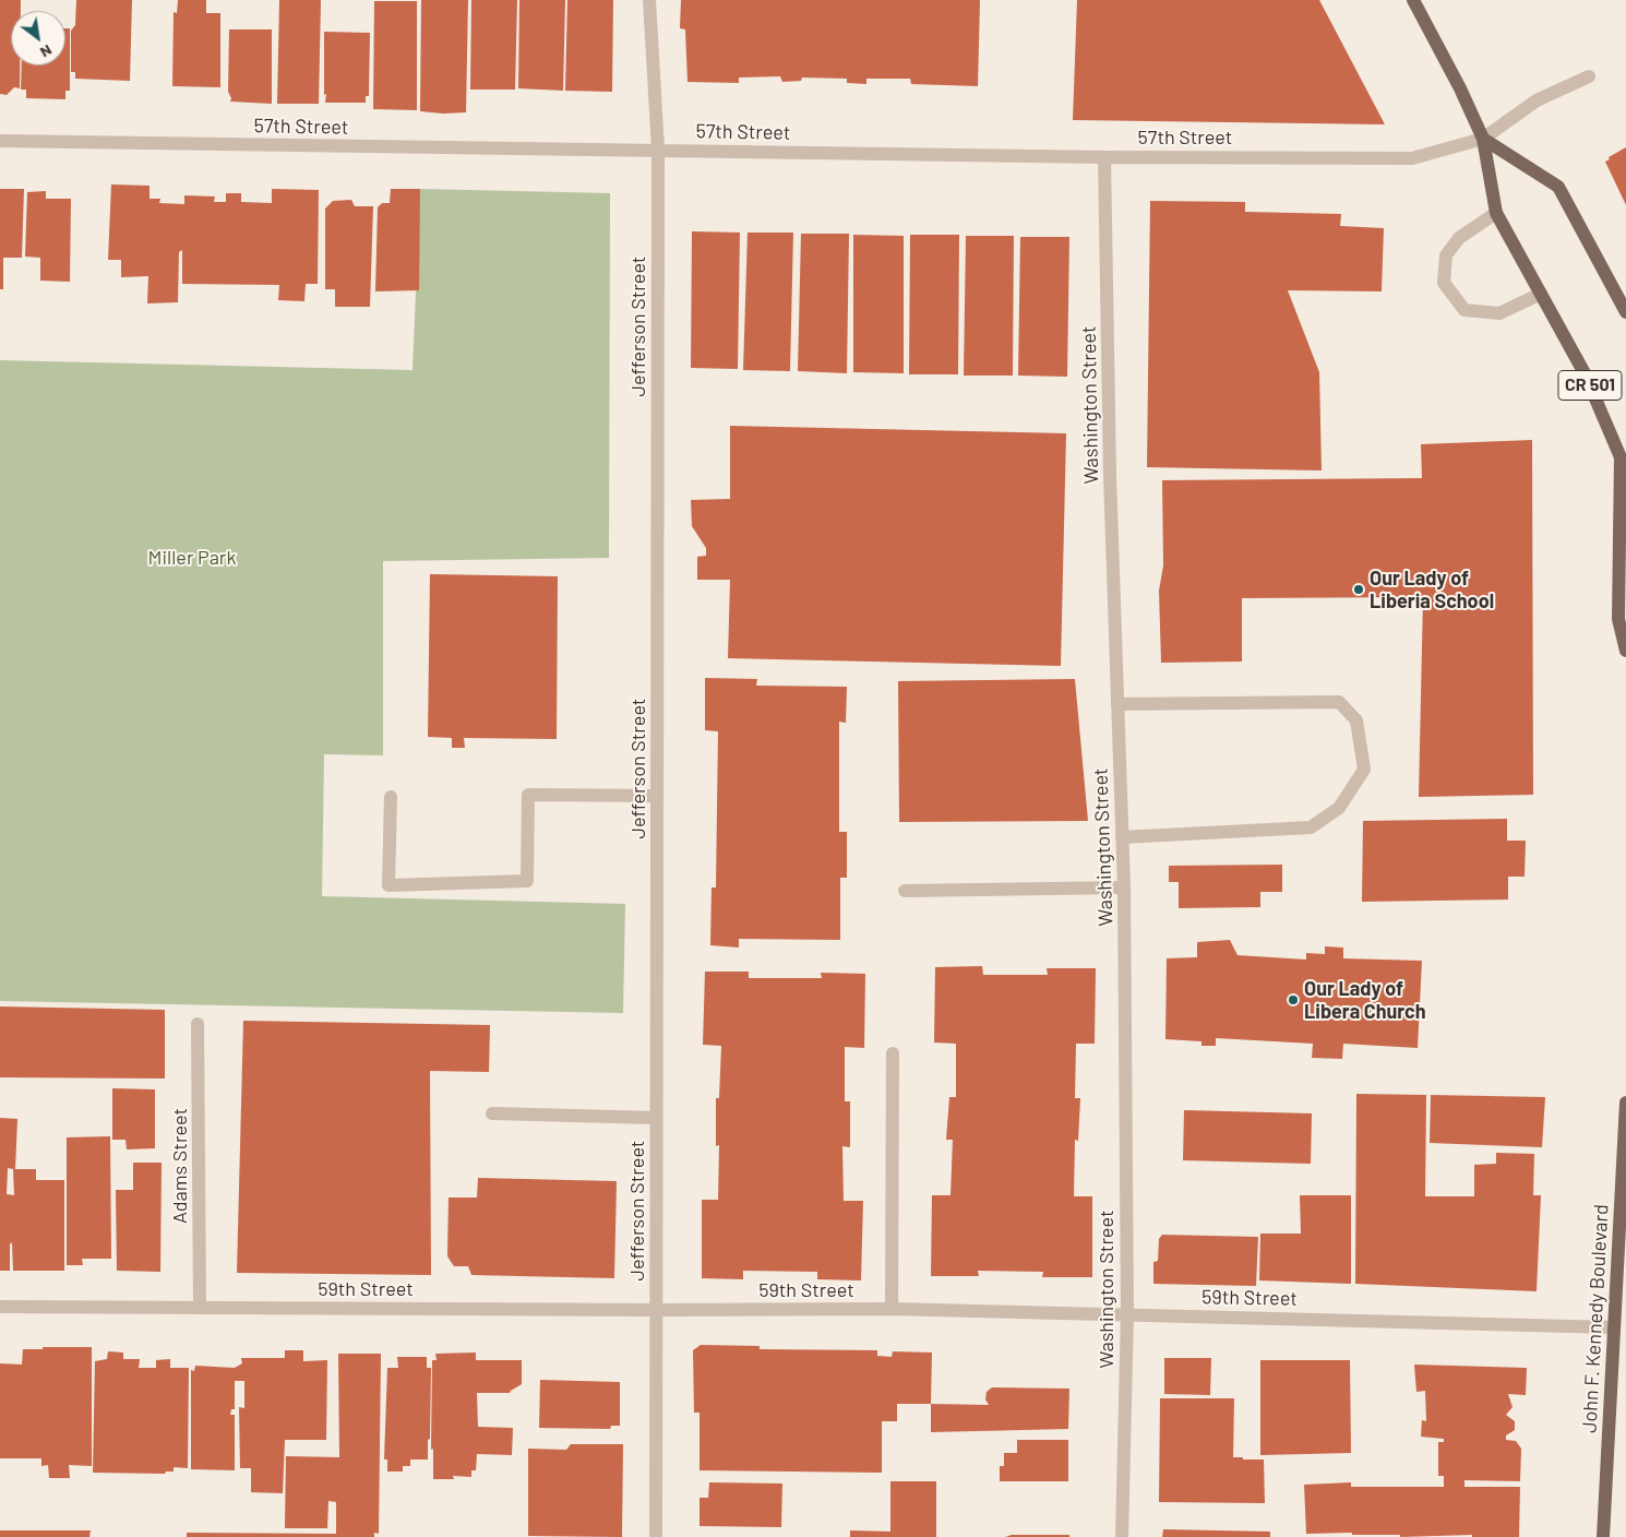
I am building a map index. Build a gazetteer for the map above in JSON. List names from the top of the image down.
{
  "streets": {
    "main road": ["CR 501", "John F. Kennedy Boulevard"],
    "street": [
      "57th Street",
      "Jefferson Street",
      "Washington Street",
      "Adams Street",
      "59th Street"
    ]
  },
  "crossings": [
    ["57th Street", "Jefferson Street"],
    ["57th Street", "CR 501"],
    ["57th Street", "Washington Street"],
    ["Jefferson Street", "59th Street"],
    ["Washington Street", "59th Street"],
    ["Adams Street", "59th Street"],
    ["59th Street", "John F. Kennedy Boulevard"]
  ],
  "parks": ["Miller Park"],
  "places": ["Our Lady of Liberia School", "Our Lady of Libera Church"],
  "north": "bottom right"
}
